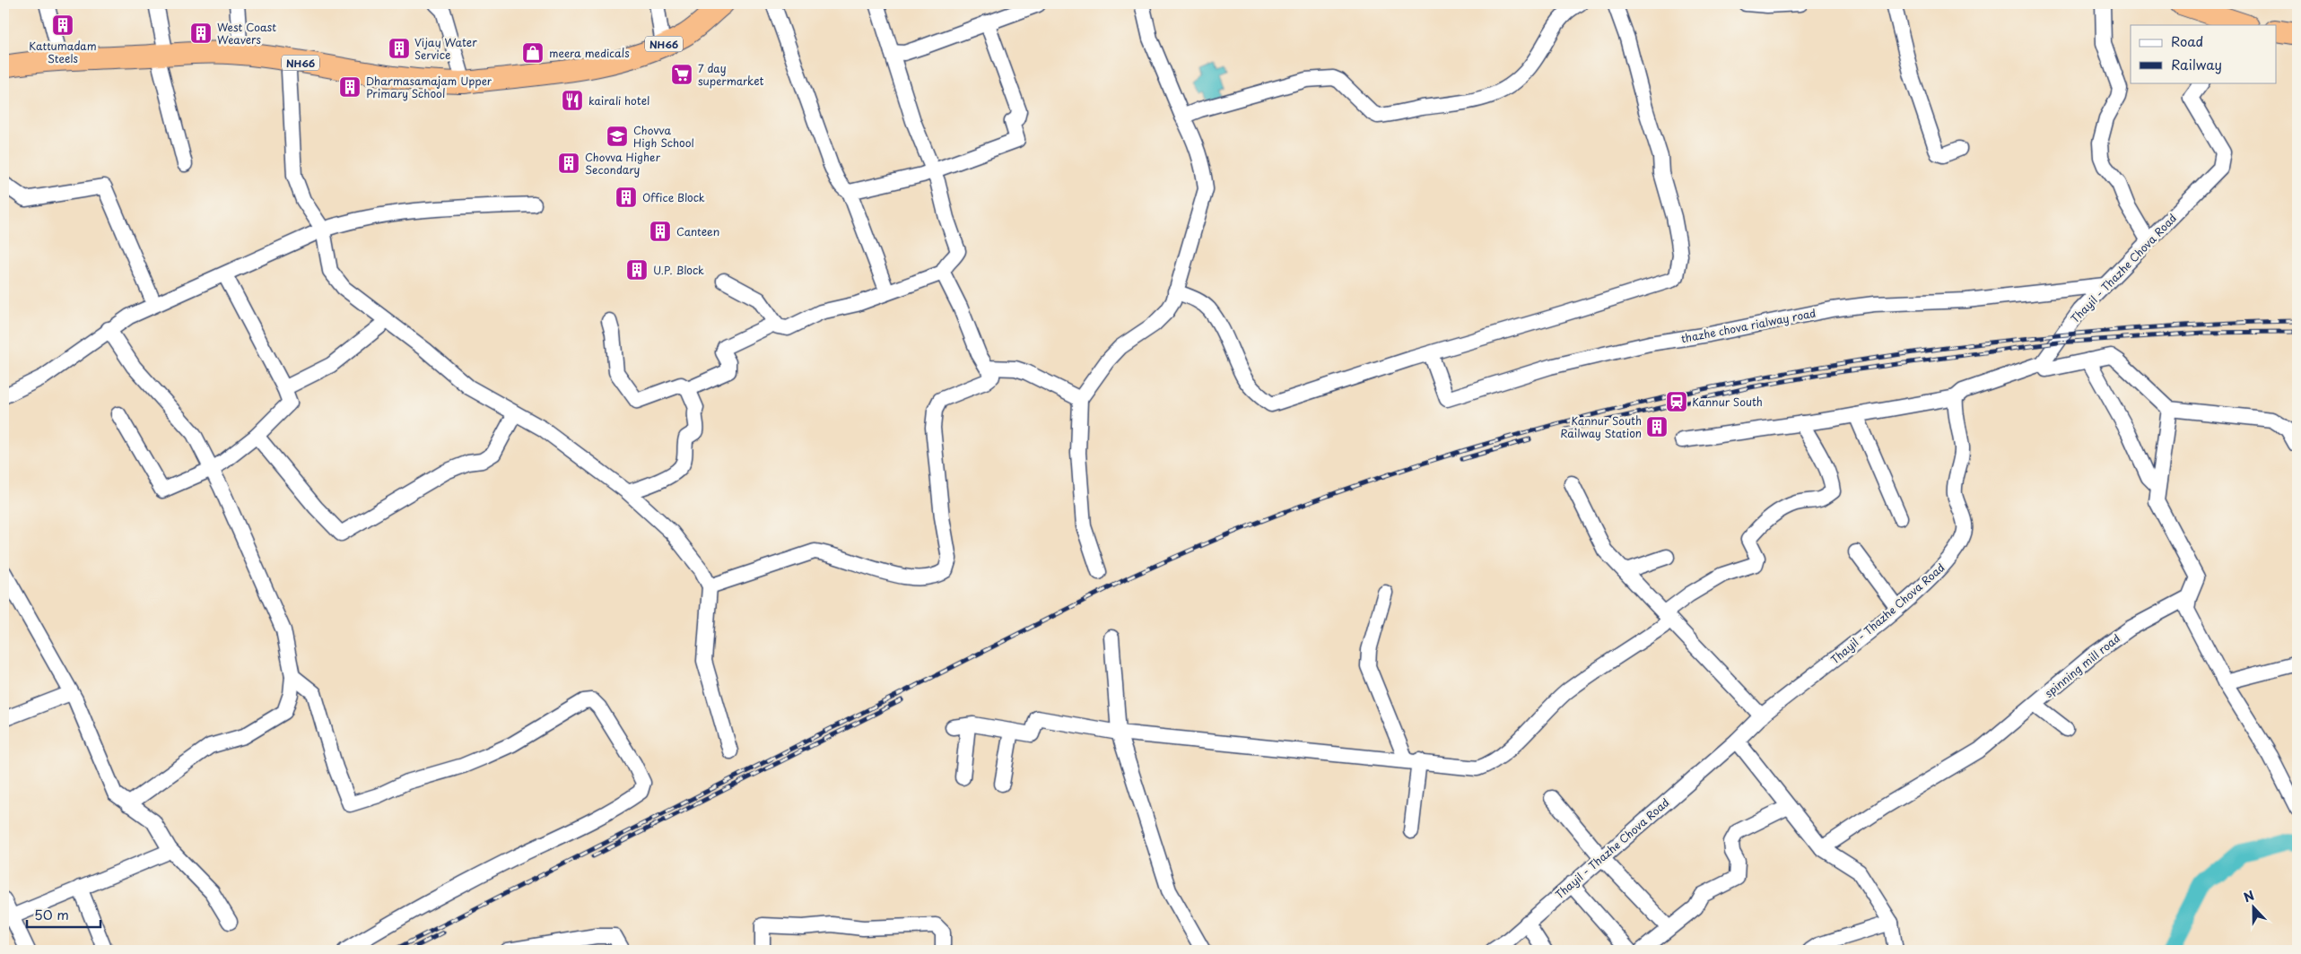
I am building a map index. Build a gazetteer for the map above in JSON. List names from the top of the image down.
{
  "streets": {
    "highway": ["NH66"],
    "street": ["Thayil - Thazhe Chova Road", "thazhe chova rialway road", "spinning mill road"]
  },
  "crossings": [
    ["Thayil - Thazhe Chova Road", "thazhe chova rialway road"]
  ],
  "places": {
    "building": [
      "Kattumadam Steels",
      "West Coast Weavers",
      "Vijay Water Service",
      "Dharmasamajam Upper Primary School",
      "Chovva Higher Secondary",
      "Office Block",
      "Canteen",
      "U.P. Block",
      "Kannur South Railway Station"
    ],
    "shop": ["meera medicals"],
    "supermarket": ["7 day supermarket"],
    "restaurant": ["kairali hotel"],
    "school or university": ["Chovva High School"],
    "station": ["Kannur South"]
  },
  "legend": ["Road", "Railway"],
  "scale_bar": "50 m",
  "north": "top"
}
